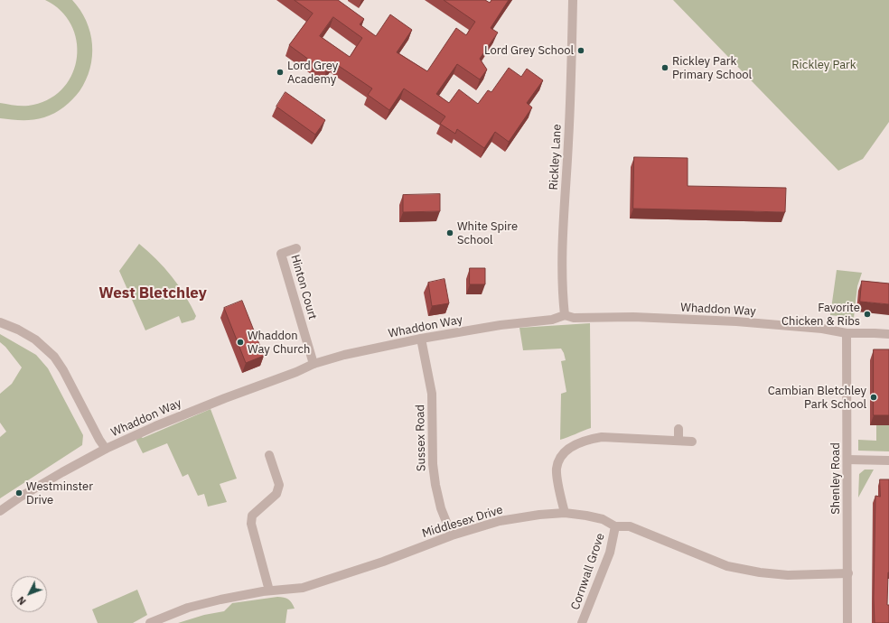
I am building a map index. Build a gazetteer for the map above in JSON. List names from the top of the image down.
{
  "streets": {
    "street": [
      "Rickley Lane",
      "Hinton Court",
      "Whaddon Way",
      "Sussex Road",
      "Shenley Road",
      "Middlesex Drive",
      "Cornwall Grove"
    ]
  },
  "crossings": [
    ["Rickley Lane", "Whaddon Way"],
    ["Hinton Court", "Whaddon Way"],
    ["Whaddon Way", "Sussex Road"],
    ["Whaddon Way", "Shenley Road"],
    ["Sussex Road", "Middlesex Drive"],
    ["Shenley Road", "Middlesex Drive"],
    ["Middlesex Drive", "Cornwall Grove"]
  ],
  "districts": ["West Bletchley"],
  "parks": ["Rickley Park"],
  "places": [
    "Lord Grey School",
    "Rickley Park Primary School",
    "Lord Grey Academy",
    "White Spire School",
    "Favorite Chicken & Ribs",
    "Whaddon Way Church",
    "Cambian Bletchley Park School",
    "Westminster Drive"
  ],
  "north": "bottom left"
}
